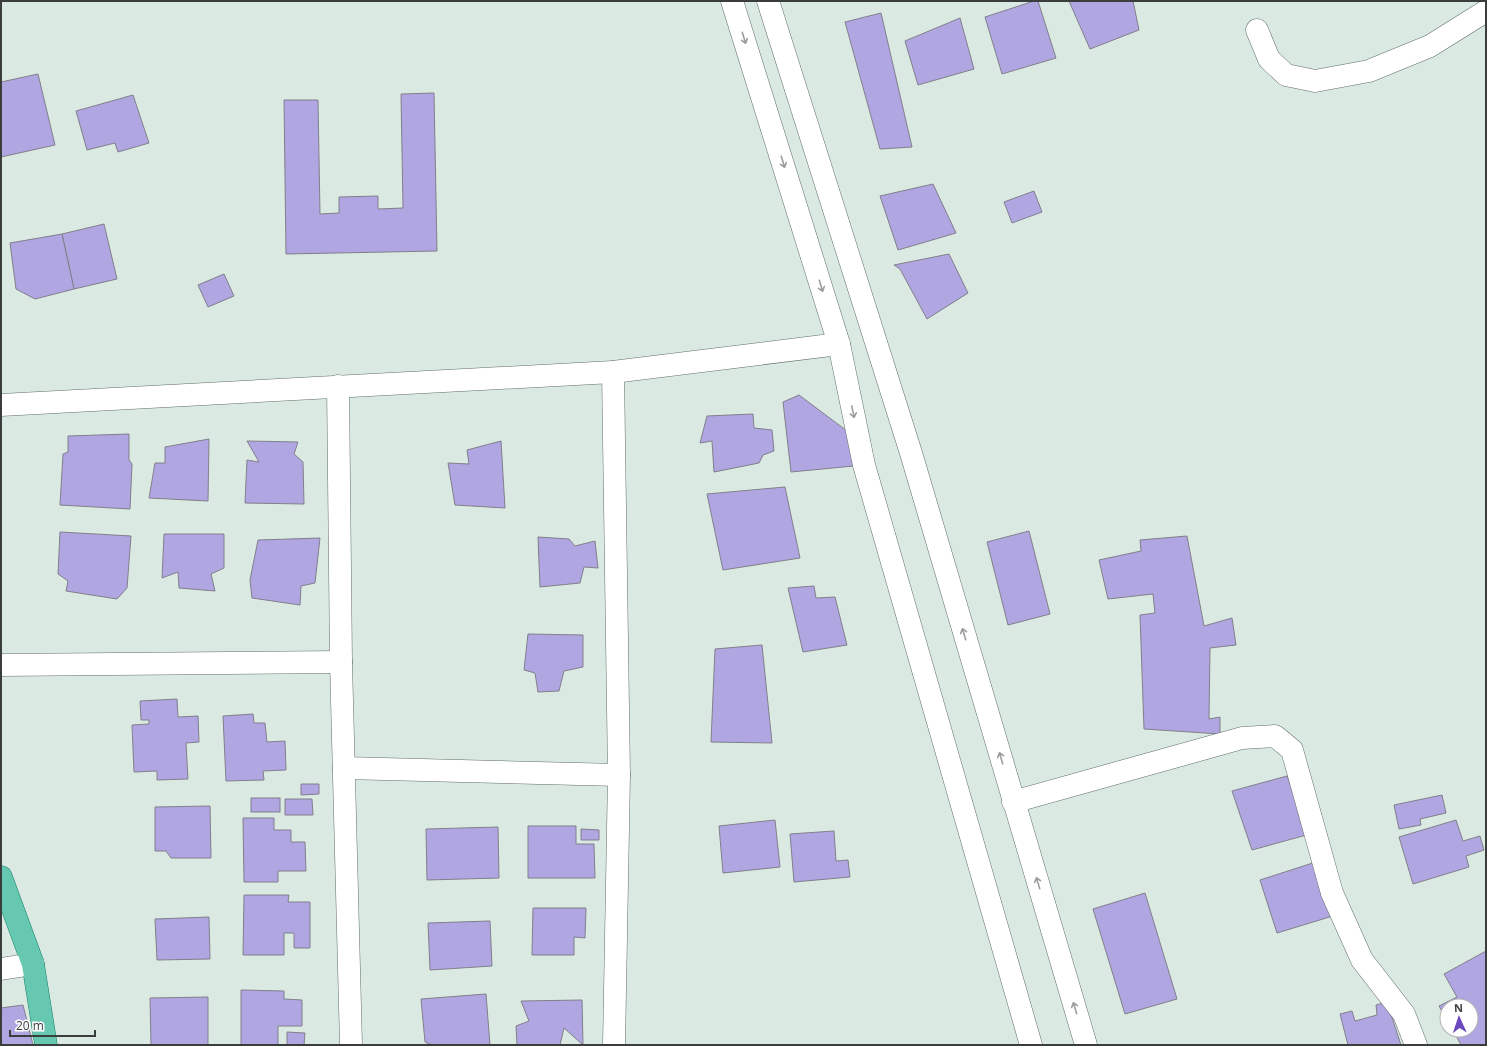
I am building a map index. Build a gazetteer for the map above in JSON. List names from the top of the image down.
{
  "scale_bar": "20 m",
  "north": "top"
}
